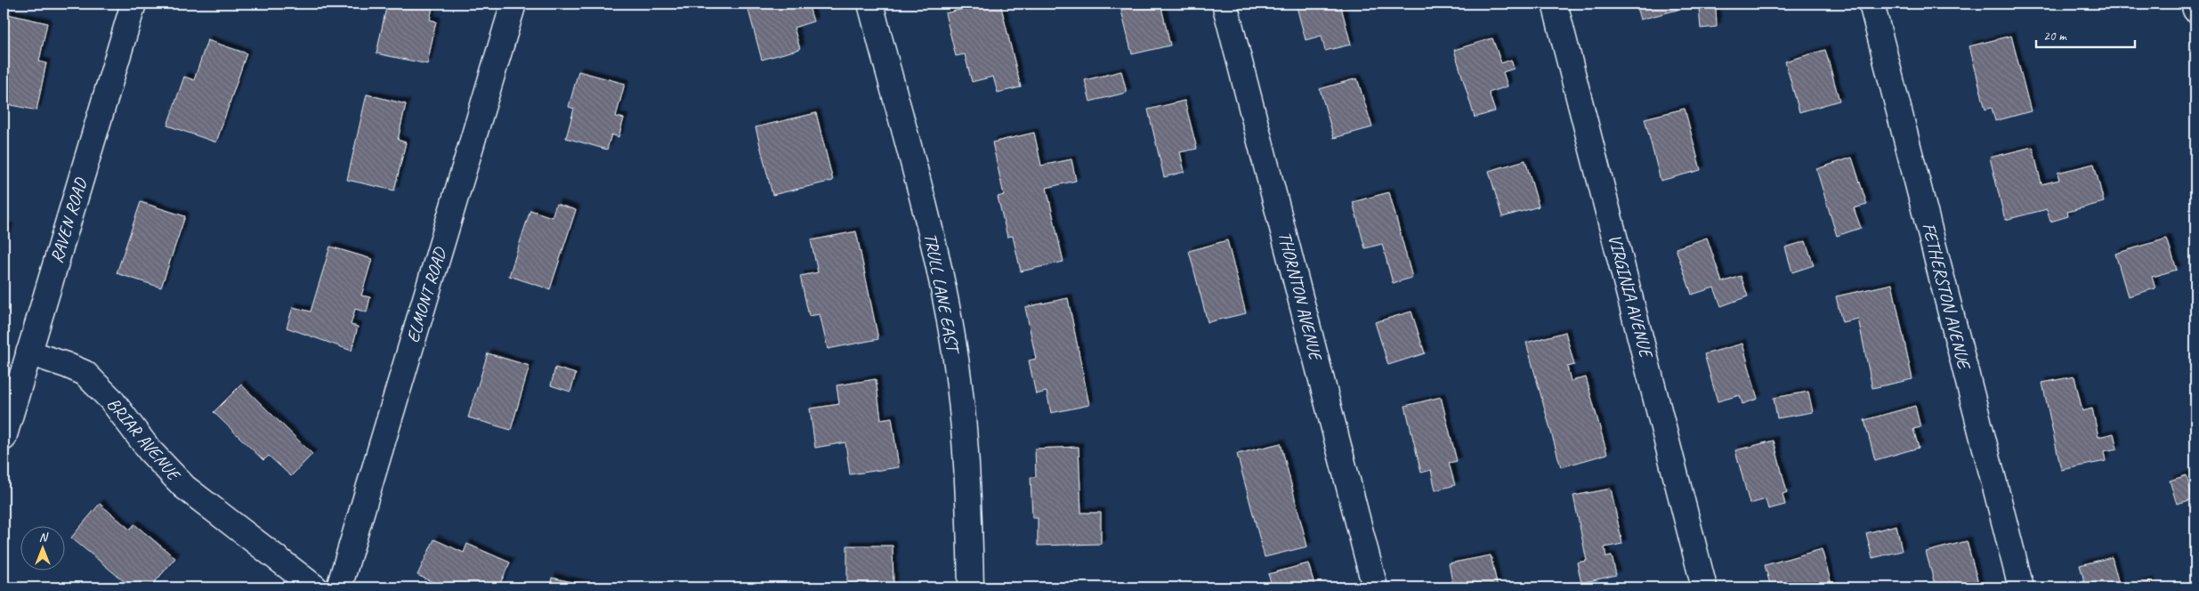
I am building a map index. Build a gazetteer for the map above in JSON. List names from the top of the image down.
{
  "streets": {
    "street": [
      "RAVEN ROAD",
      "TRULL LANE EAST",
      "ELMONT ROAD",
      "THORNTON AVENUE",
      "VIRGINIA AVENUE",
      "FETHERSTON AVENUE",
      "BRIAR AVENUE"
    ]
  },
  "crossings": [
    ["RAVEN ROAD", "BRIAR AVENUE"]
  ],
  "scale_bar": "20 m",
  "north": "top"
}
